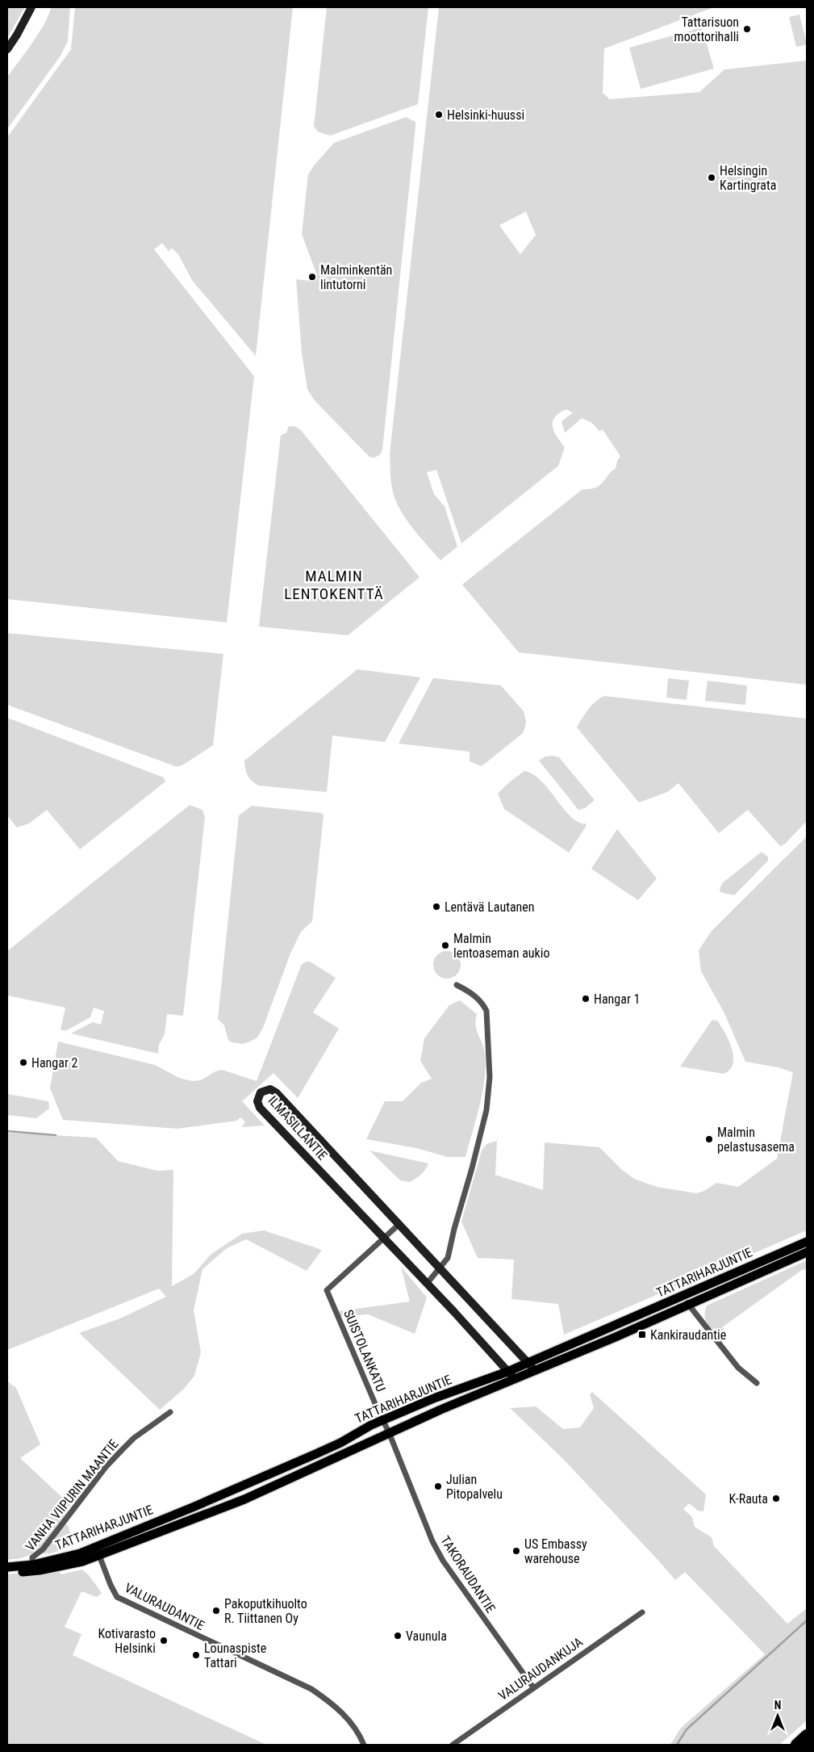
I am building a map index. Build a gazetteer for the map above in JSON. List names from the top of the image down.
{
  "streets": {
    "main road": ["ILMASILLANTIE", "TATTARIHARJUNTIE"],
    "street": [
      "SUISTOLANKATU",
      "VANHA VIIPURIN MAANTIE",
      "TAKORAUDANTIE",
      "VALURAUDANTIE",
      "VALURAUDANKUJA"
    ]
  },
  "crossings": [
    ["ILMASILLANTIE", "TATTARIHARJUNTIE"],
    ["ILMASILLANTIE", "SUISTOLANKATU"],
    ["TATTARIHARJUNTIE", "SUISTOLANKATU"],
    ["TATTARIHARJUNTIE", "VANHA VIIPURIN MAANTIE"],
    ["TATTARIHARJUNTIE", "TAKORAUDANTIE"],
    ["TATTARIHARJUNTIE", "VALURAUDANTIE"],
    ["SUISTOLANKATU", "TAKORAUDANTIE"],
    ["TAKORAUDANTIE", "VALURAUDANKUJA"]
  ],
  "districts": ["MALMIN LENTOKENTTÄ"],
  "places": {
    "other": [
      "Tattarisuon moottorihalli",
      "Helsinki-huussi",
      "Helsingin Kartingrata",
      "Malminkentän lintutorni",
      "Lentävä Lautanen",
      "Malmin lentoaseman aukio",
      "Hangar 1",
      "Hangar 2",
      "Malmin pelastusasema",
      "Julian Pitopalvelu",
      "K-Rauta",
      "US Embassy warehouse",
      "Pakoputkihuolto R. Tiittanen Oy",
      "Vaunula",
      "Kotivarasto Helsinki",
      "Lounaspiste Tattari"
    ],
    "transit": ["Kankiraudantie"]
  },
  "north": "top"
}
